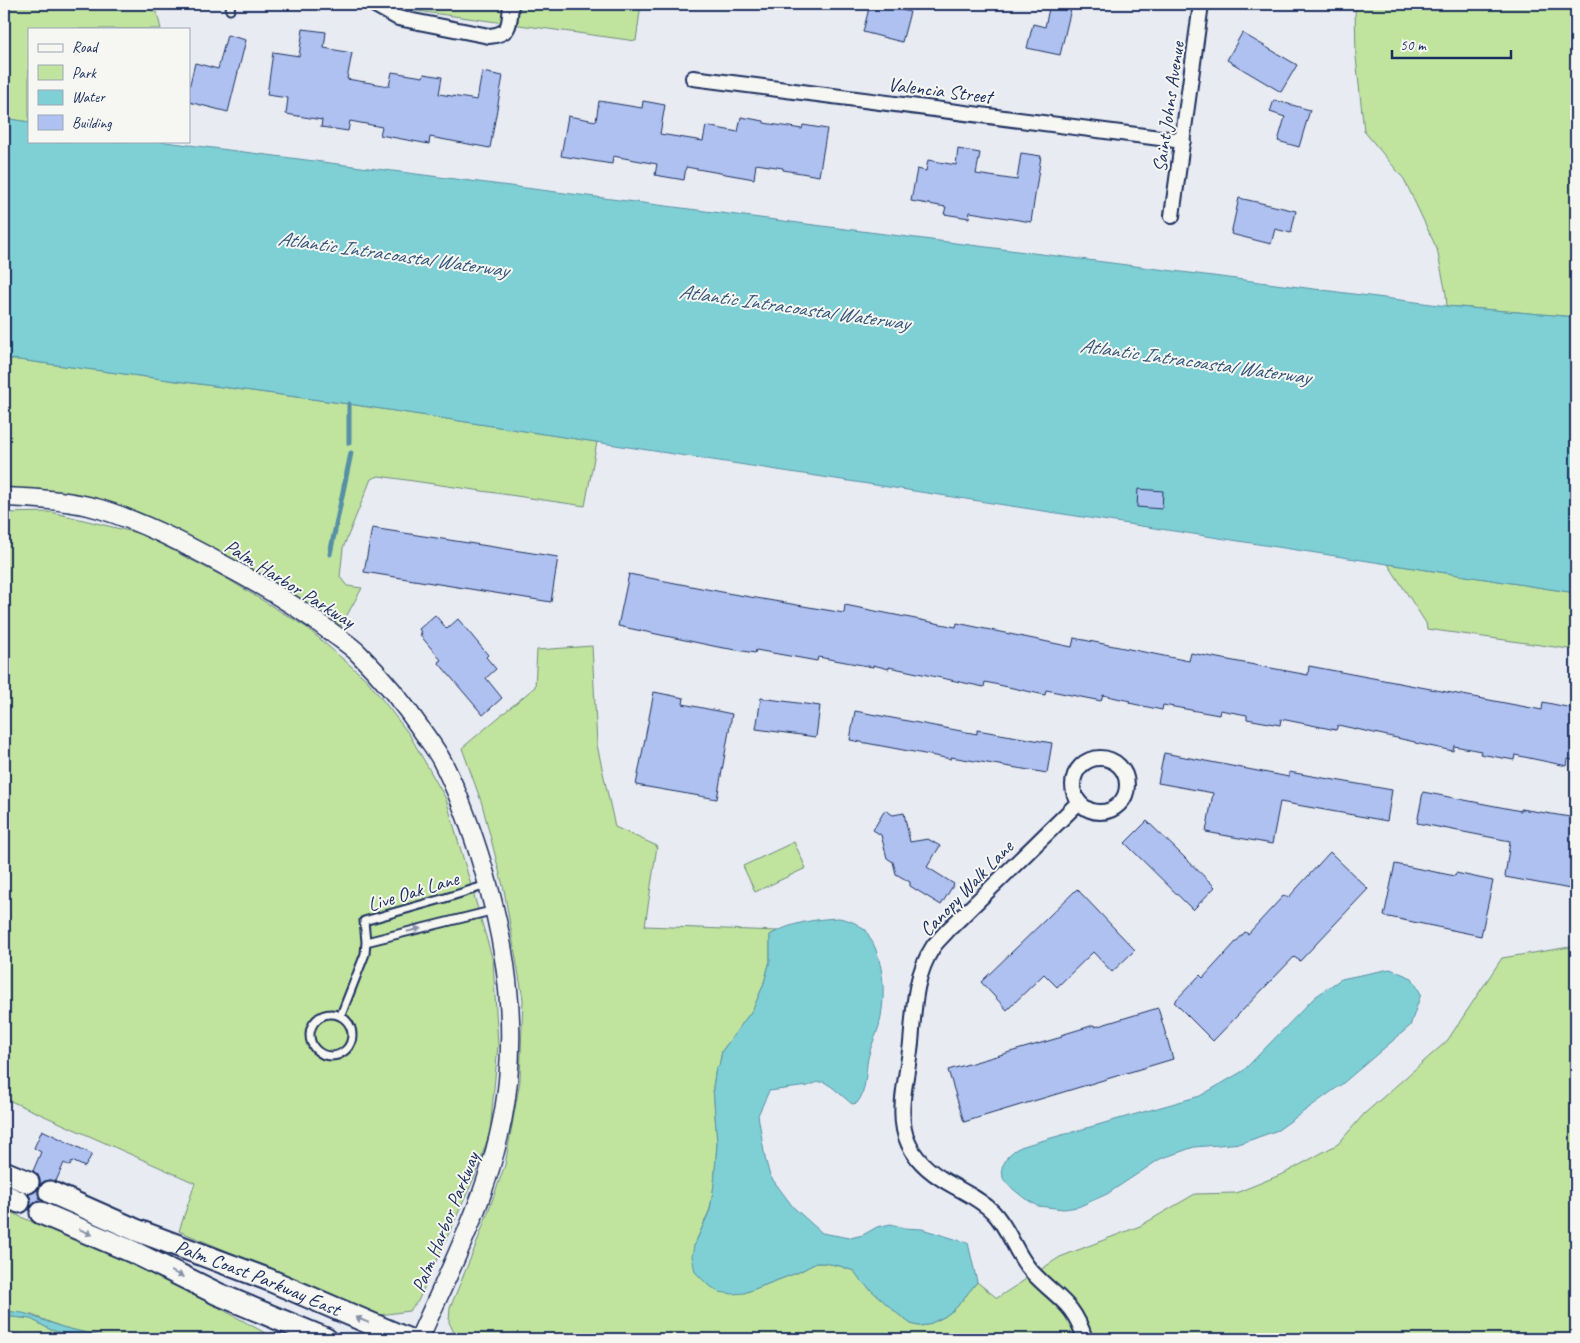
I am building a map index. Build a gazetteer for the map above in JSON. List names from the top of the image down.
{
  "streets": {
    "main road": ["Palm Coast Parkway East"],
    "street": [
      "Valencia Street",
      "Saint Johns Avenue",
      "Palm Harbor Parkway",
      "Canopy Walk Lane"
    ],
    "lane": ["Live Oak Lane"]
  },
  "crossings": [
    ["Valencia Street", "Saint Johns Avenue"],
    ["Palm Harbor Parkway", "Live Oak Lane"]
  ],
  "one_way": ["Live Oak Lane"],
  "water": ["Atlantic Intracoastal Waterway"],
  "legend": [
    "Road",
    "Park",
    "Water",
    "Building"
  ],
  "scale_bar": "50 m"
}
